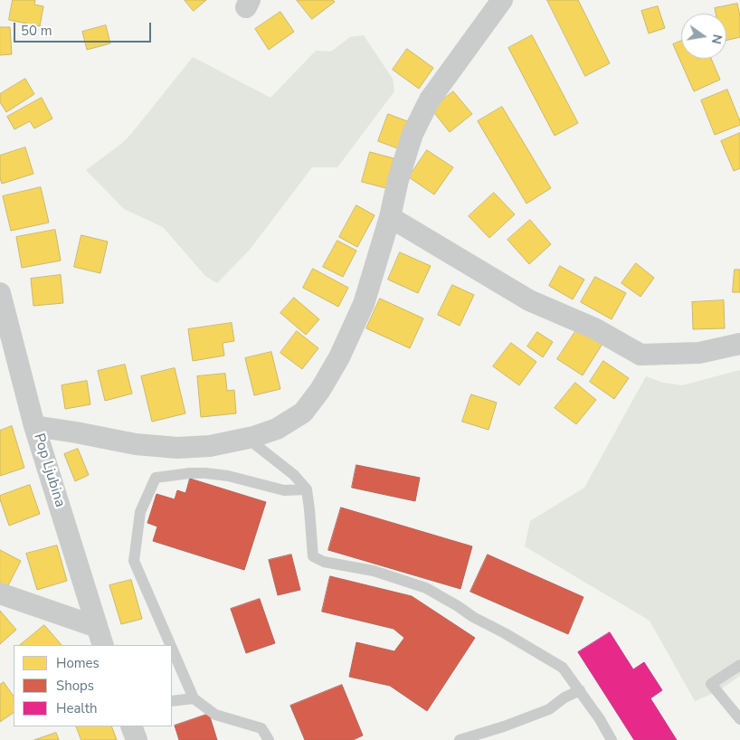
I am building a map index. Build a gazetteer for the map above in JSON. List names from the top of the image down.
{
  "streets": {
    "street": ["Pop Ljubina"]
  },
  "legend": ["Homes", "Shops", "Health"],
  "scale_bar": "50 m",
  "north": "right"
}
